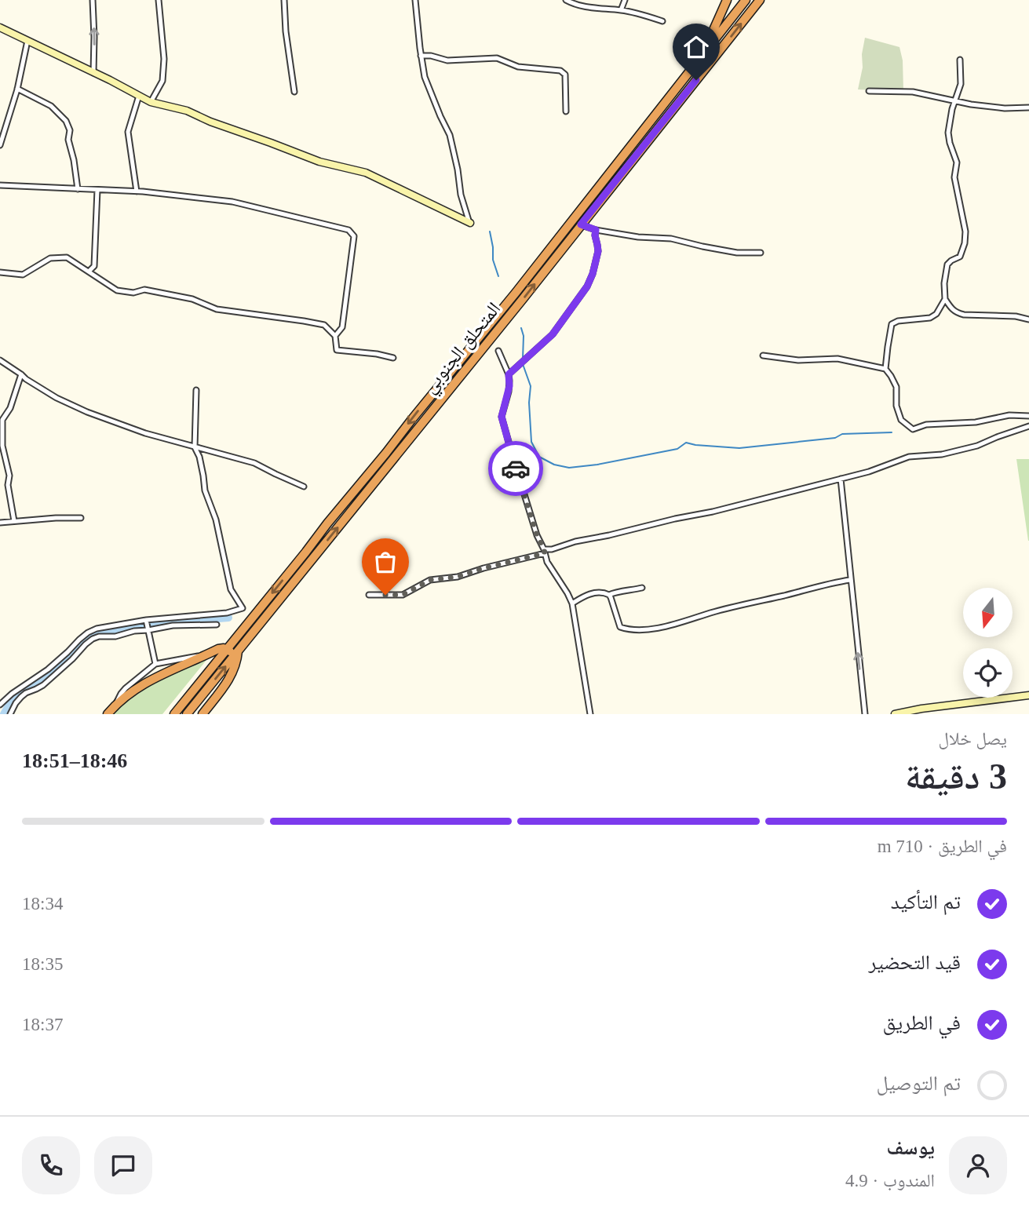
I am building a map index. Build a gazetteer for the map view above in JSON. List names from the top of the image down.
{
  "streets": {
    "highway": ["المتحلق الجنوبي"]
  },
  "north": "bottom",
  "page": {
    "heading": ["3 دقيقة", "يصل خلال", "18:46–18:51"],
    "panel": ["يوسف", "المندوب · 4.9"],
    "bar": "في الطريق · 710 m",
    "list": [
      ["تم التأكيد", "18:34"],
      ["قيد التحضير", "18:35"],
      ["في الطريق", "18:37"],
      "تم التوصيل"
    ]
  }
}
